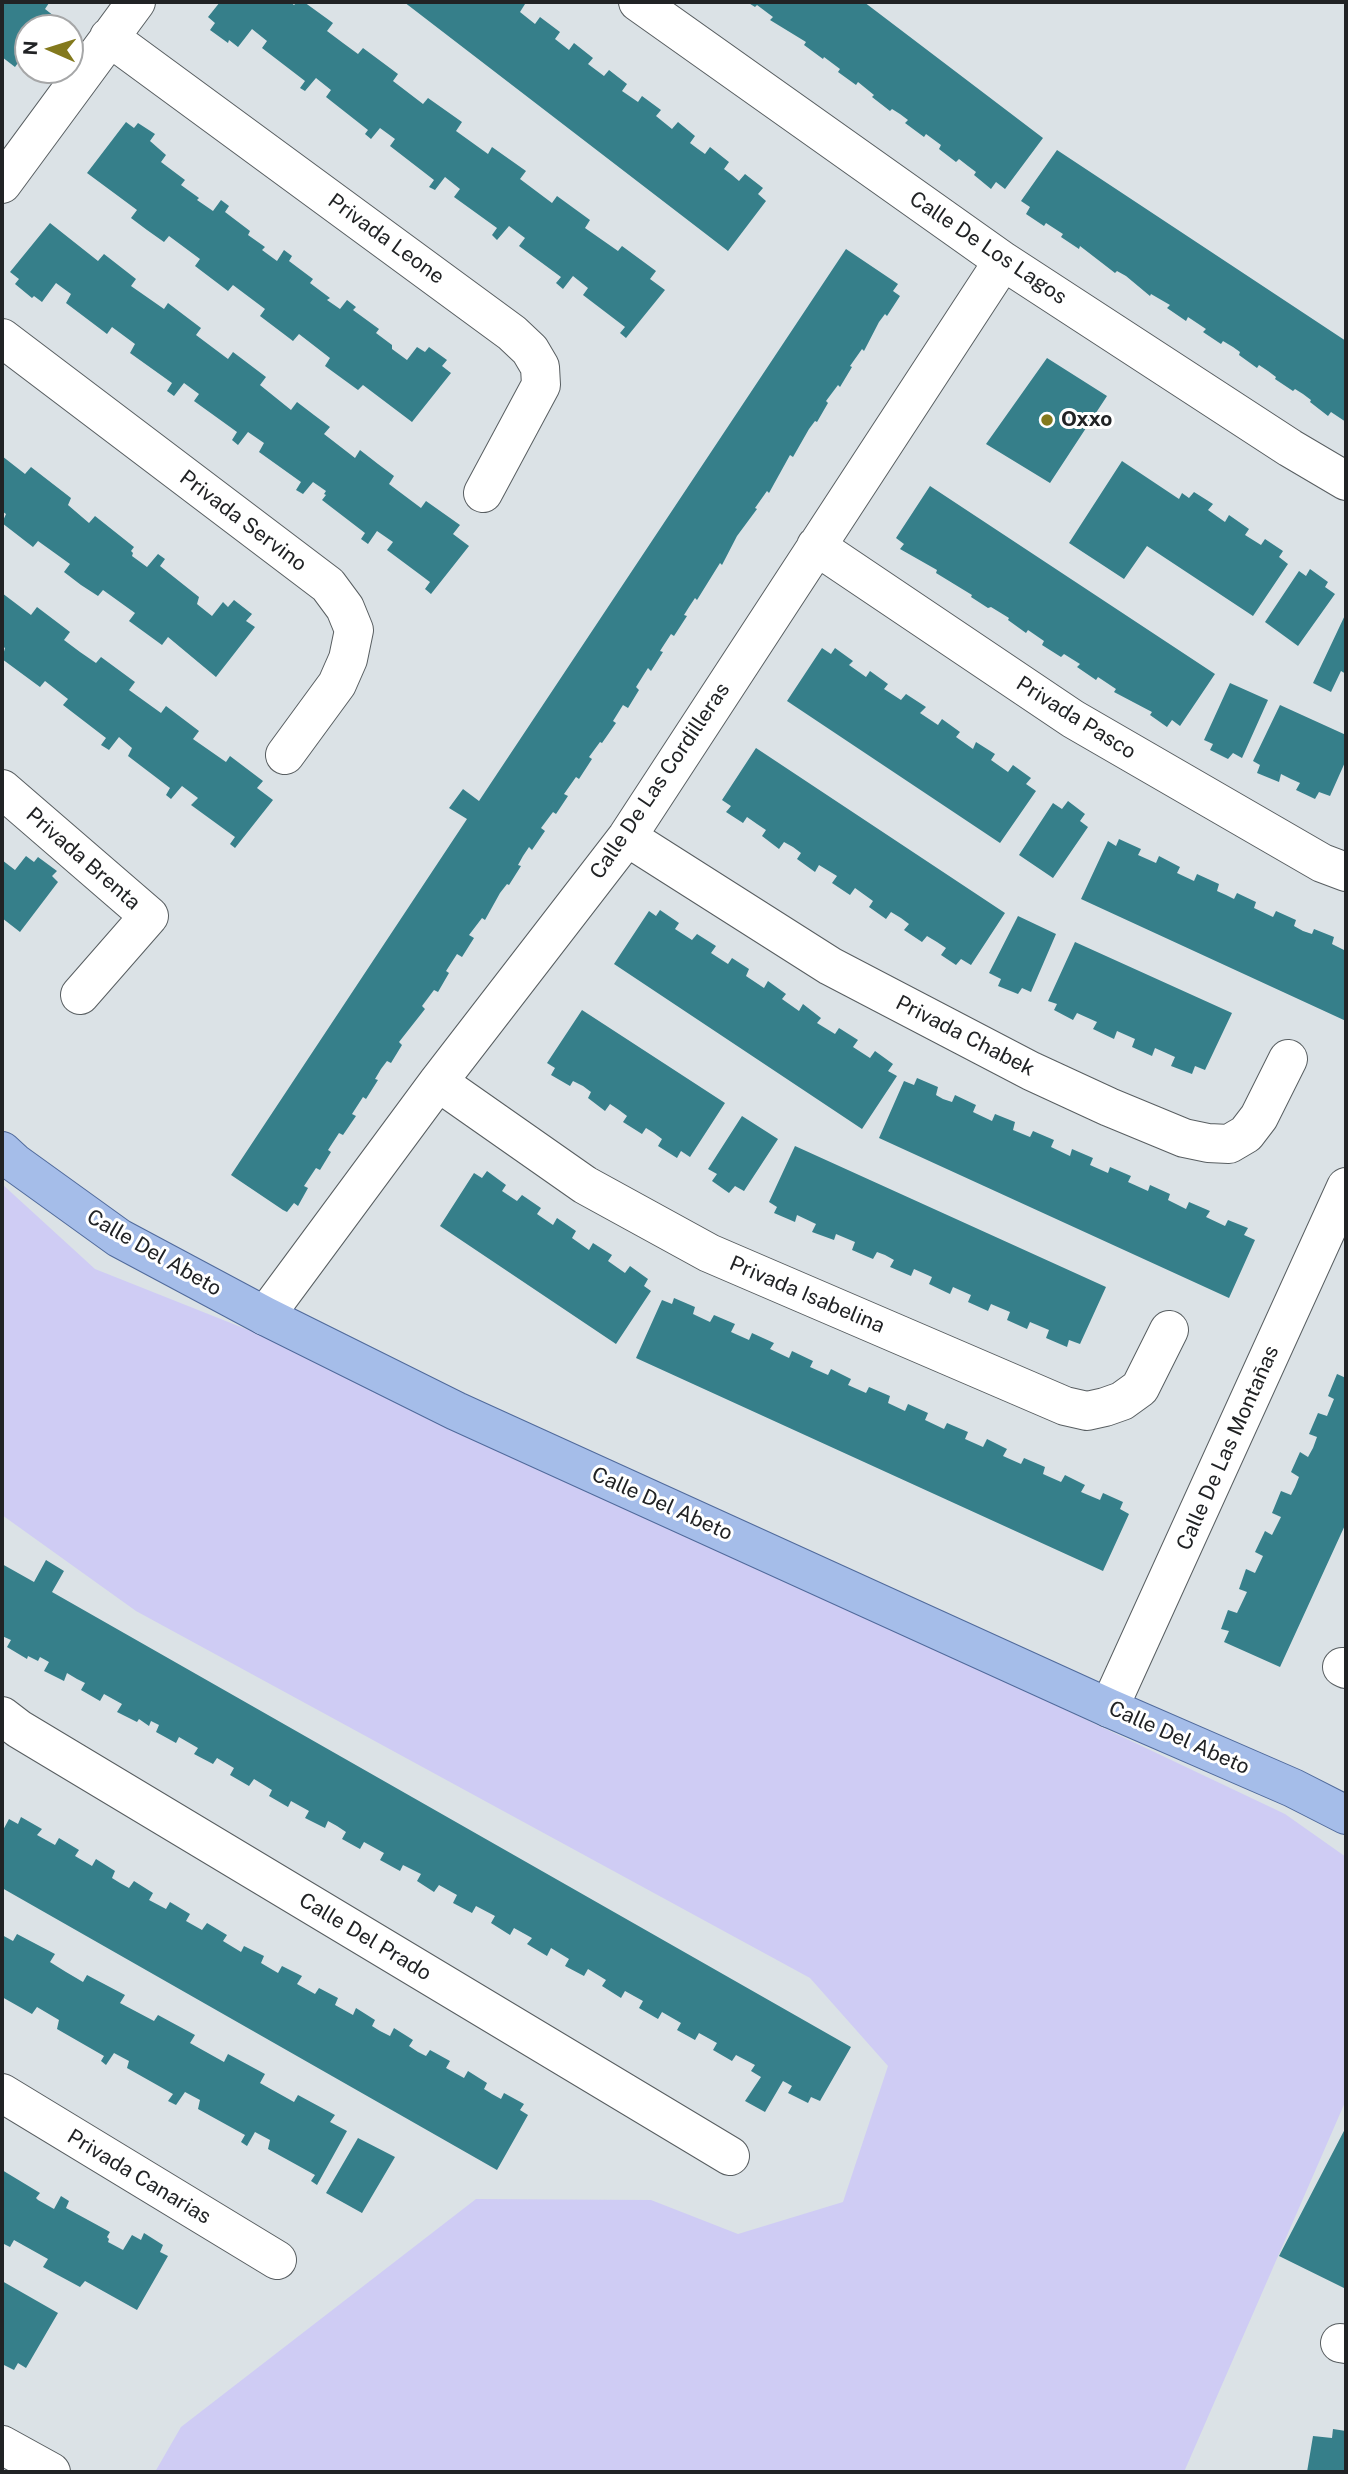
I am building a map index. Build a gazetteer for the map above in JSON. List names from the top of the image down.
{
  "streets": {
    "main road": ["Calle Del Abeto"],
    "street": [
      "Privada Leone",
      "Calle De Los Lagos",
      "Privada Servino",
      "Privada Pasco",
      "Calle De Las Cordilleras",
      "Privada Brenta",
      "Privada Chabek",
      "Privada Isabelina",
      "Calle De Las Montañas",
      "Calle Del Prado",
      "Privada Canarias"
    ]
  },
  "crossings": [
    ["Calle De Los Lagos", "Calle De Las Cordilleras"],
    ["Privada Pasco", "Calle De Las Cordilleras"],
    ["Calle De Las Cordilleras", "Privada Chabek"],
    ["Calle De Las Cordilleras", "Calle Del Abeto"],
    ["Calle De Las Cordilleras", "Privada Isabelina"],
    ["Calle Del Abeto", "Calle De Las Montañas"]
  ],
  "places": ["Oxxo"],
  "north": "left"
}
